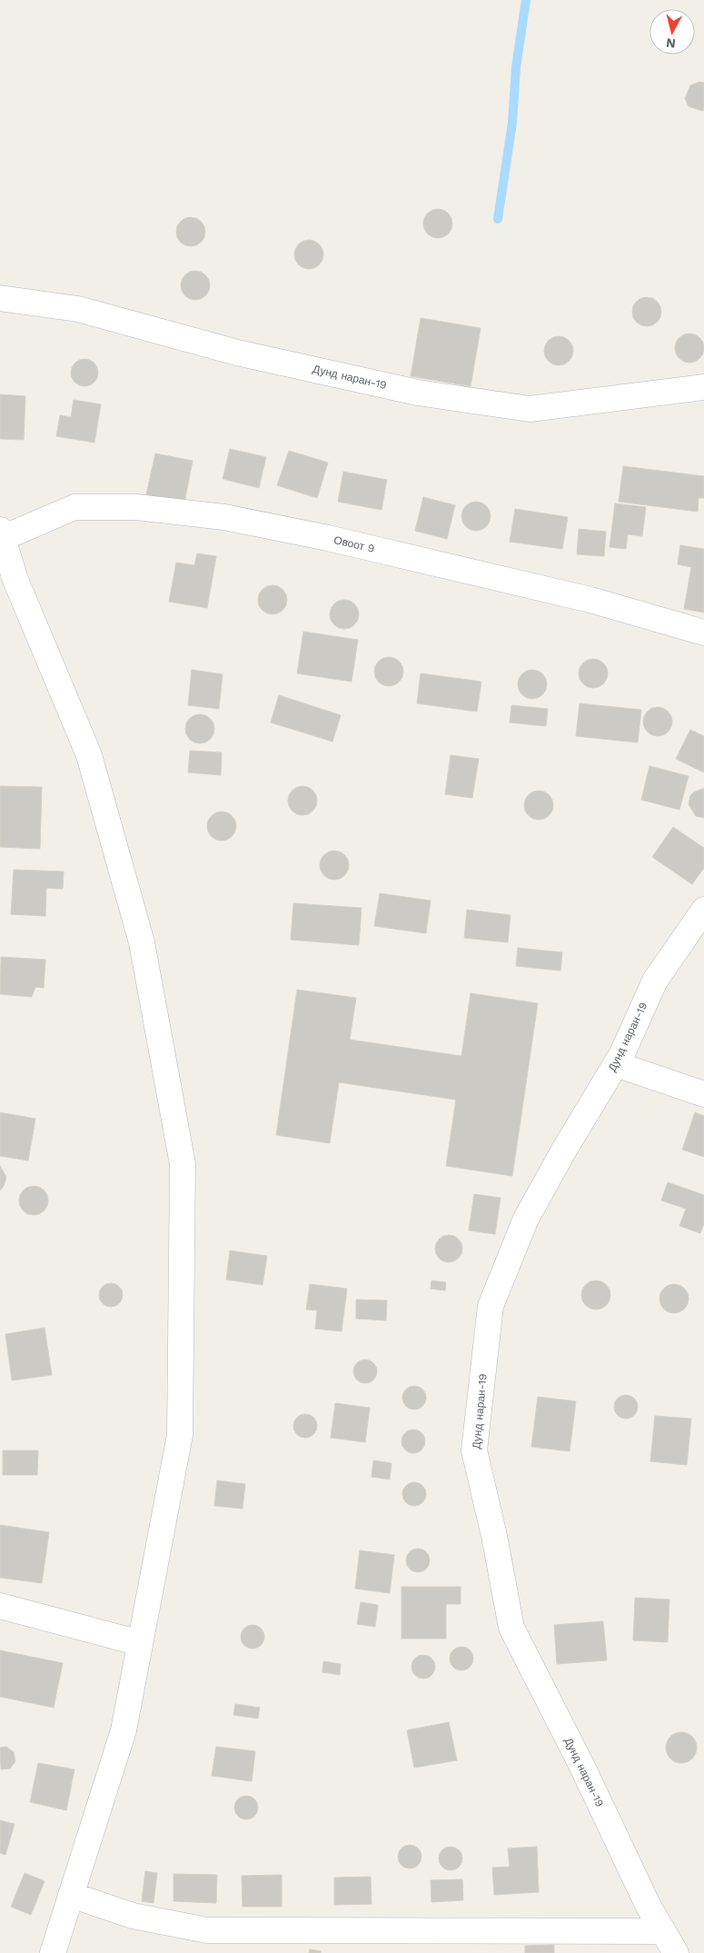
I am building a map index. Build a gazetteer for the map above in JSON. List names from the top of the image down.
{
  "streets": {
    "street": ["Дунд наран-19", "Овоот 9"]
  },
  "north": "bottom"
}
